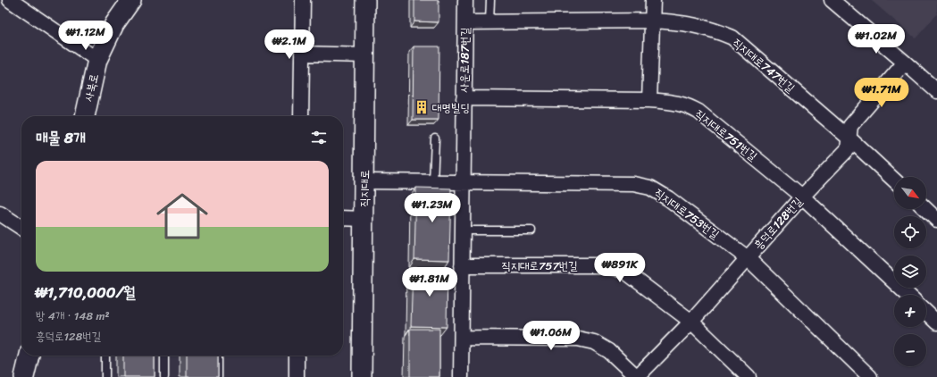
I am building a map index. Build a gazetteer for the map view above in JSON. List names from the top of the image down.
{
  "streets": {
    "street": [
      "사운로187번길",
      "직지대로747번길",
      "사북로",
      "직지대로751번길",
      "직지대로",
      "직지대로753번길",
      "흥덕로128번길",
      "직지대로757번길"
    ]
  },
  "crossings": [
    ["사운로187번길", "직지대로747번길"],
    ["사운로187번길", "직지대로751번길"],
    ["사운로187번길", "직지대로753번길"],
    ["사운로187번길", "직지대로757번길"],
    ["직지대로747번길", "흥덕로128번길"],
    ["직지대로751번길", "흥덕로128번길"],
    ["직지대로", "직지대로753번길"],
    ["직지대로753번길", "흥덕로128번길"],
    ["흥덕로128번길", "직지대로757번길"]
  ],
  "places": {
    "building": ["대명빌딩"]
  },
  "north": "bottom right",
  "page": {
    "price": [
      "₩1.12M",
      "₩1.02M",
      "₩2.1M",
      "₩1.71M",
      "₩1.23M",
      "₩891K",
      "₩1.81M",
      "₩1.06M"
    ],
    "heading": "매물 8개",
    "list": [
      {
        "name": "₩1,710,000/월",
        "note": "방 4개 · 148 m² · 흥덕로128번길"
      }
    ],
    "map_buttons": ["+", "−"]
  }
}
